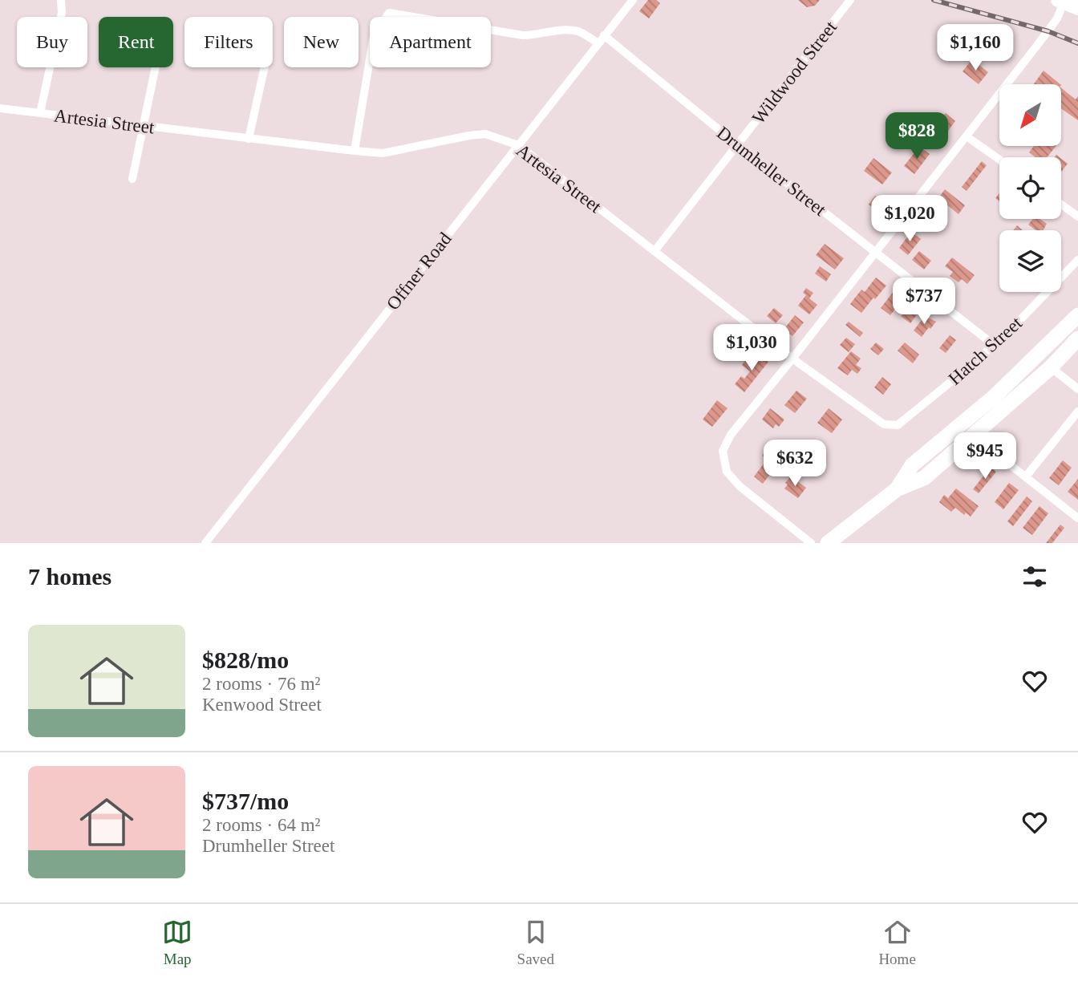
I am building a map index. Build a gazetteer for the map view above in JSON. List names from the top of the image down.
{
  "streets": {
    "street": [
      "Wildwood Street",
      "Artesia Street",
      "Drumheller Street",
      "Offner Road",
      "Hatch Street"
    ]
  },
  "crossings": [
    ["Wildwood Street", "Artesia Street"],
    ["Wildwood Street", "Drumheller Street"],
    ["Artesia Street", "Drumheller Street"],
    ["Artesia Street", "Offner Road"],
    ["Artesia Street", "Hatch Street"],
    ["Drumheller Street", "Offner Road"],
    ["Drumheller Street", "Hatch Street"]
  ],
  "north": "bottom left",
  "page": {
    "chip": [
      "Buy",
      "Rent",
      "Filters",
      "New",
      "Apartment"
    ],
    "price": [
      "$1,160",
      "$828",
      "$1,020",
      "$737",
      "$1,030",
      "$945",
      "$632"
    ],
    "heading": "7 homes",
    "list": [
      {
        "name": "$828/mo",
        "note": "2 rooms · 76 m² · Kenwood Street"
      },
      {
        "name": "$737/mo",
        "note": "2 rooms · 64 m² · Drumheller Street"
      }
    ],
    "tabs": ["Map", "Saved", "Home"]
  }
}
